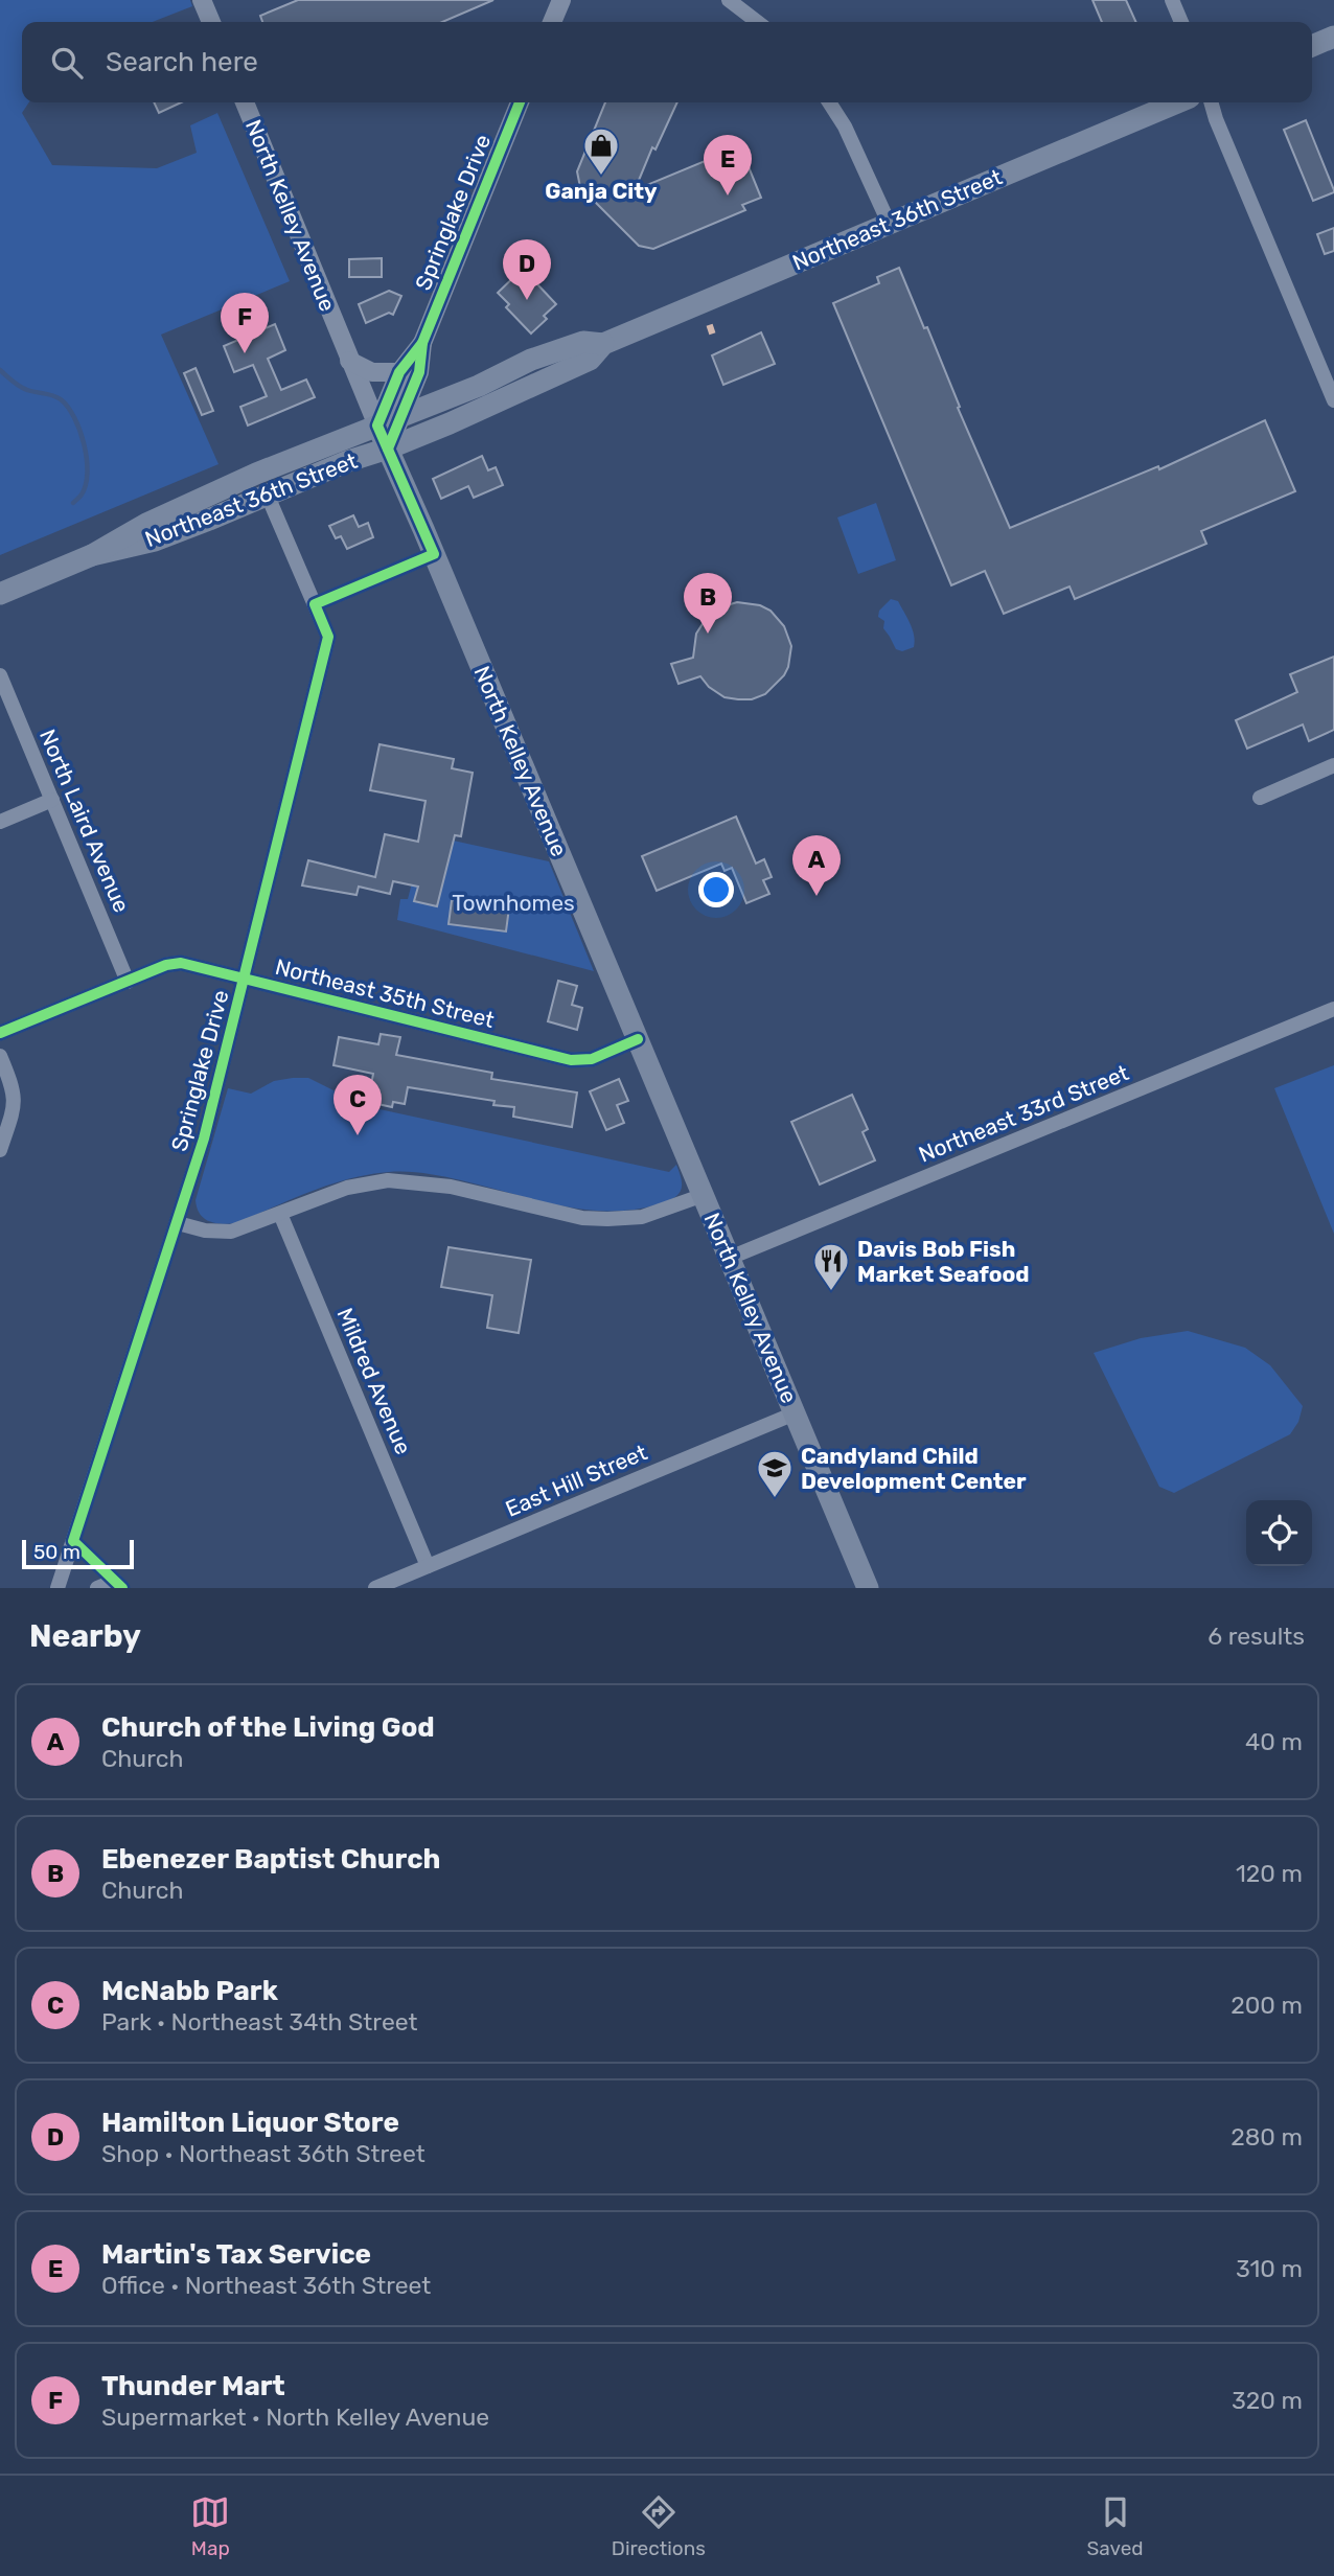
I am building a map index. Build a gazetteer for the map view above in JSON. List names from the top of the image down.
{
  "streets": {
    "main road": ["North Kelley Avenue", "Northeast 36th Street"],
    "street": [
      "Springlake Drive",
      "North Laird Avenue",
      "Northeast 35th Street",
      "Northeast 33rd Street",
      "Mildred Avenue",
      "East Hill Street"
    ]
  },
  "crossings": [
    ["Springlake Drive", "North Kelley Avenue"],
    ["Springlake Drive", "Northeast 36th Street"],
    ["Springlake Drive", "Northeast 35th Street"],
    ["North Kelley Avenue", "Northeast 36th Street"],
    ["North Kelley Avenue", "Northeast 35th Street"],
    ["North Kelley Avenue", "Northeast 33rd Street"],
    ["North Kelley Avenue", "East Hill Street"],
    ["North Laird Avenue", "Northeast 35th Street"],
    ["Mildred Avenue", "East Hill Street"]
  ],
  "parks": ["Townhomes"],
  "places": {
    "shop": ["Ganja City"],
    "restaurant": ["Davis Bob Fish Market Seafood"],
    "school or university": ["Candyland Child Development Center"]
  },
  "scale_bar": "50 m",
  "page": {
    "search": "Search here",
    "pins": [
      "E",
      "D",
      "F",
      "B",
      "A",
      "C"
    ],
    "scale": "50 m",
    "heading": ["Nearby", "6 results"],
    "list": [
      {
        "mark": "A",
        "name": "Church of the Living God",
        "note": "Church",
        "value": "40 m"
      },
      {
        "mark": "B",
        "name": "Ebenezer Baptist Church",
        "note": "Church",
        "value": "120 m"
      },
      {
        "mark": "C",
        "name": "McNabb Park",
        "note": "Park · Northeast 34th Street",
        "value": "200 m"
      },
      {
        "mark": "D",
        "name": "Hamilton Liquor Store",
        "note": "Shop · Northeast 36th Street",
        "value": "280 m"
      },
      {
        "mark": "E",
        "name": "Martin's Tax Service",
        "note": "Office · Northeast 36th Street",
        "value": "310 m"
      },
      {
        "mark": "F",
        "name": "Thunder Mart",
        "note": "Supermarket · North Kelley Avenue",
        "value": "320 m"
      }
    ],
    "nav": ["Map", "Directions", "Saved"]
  }
}
